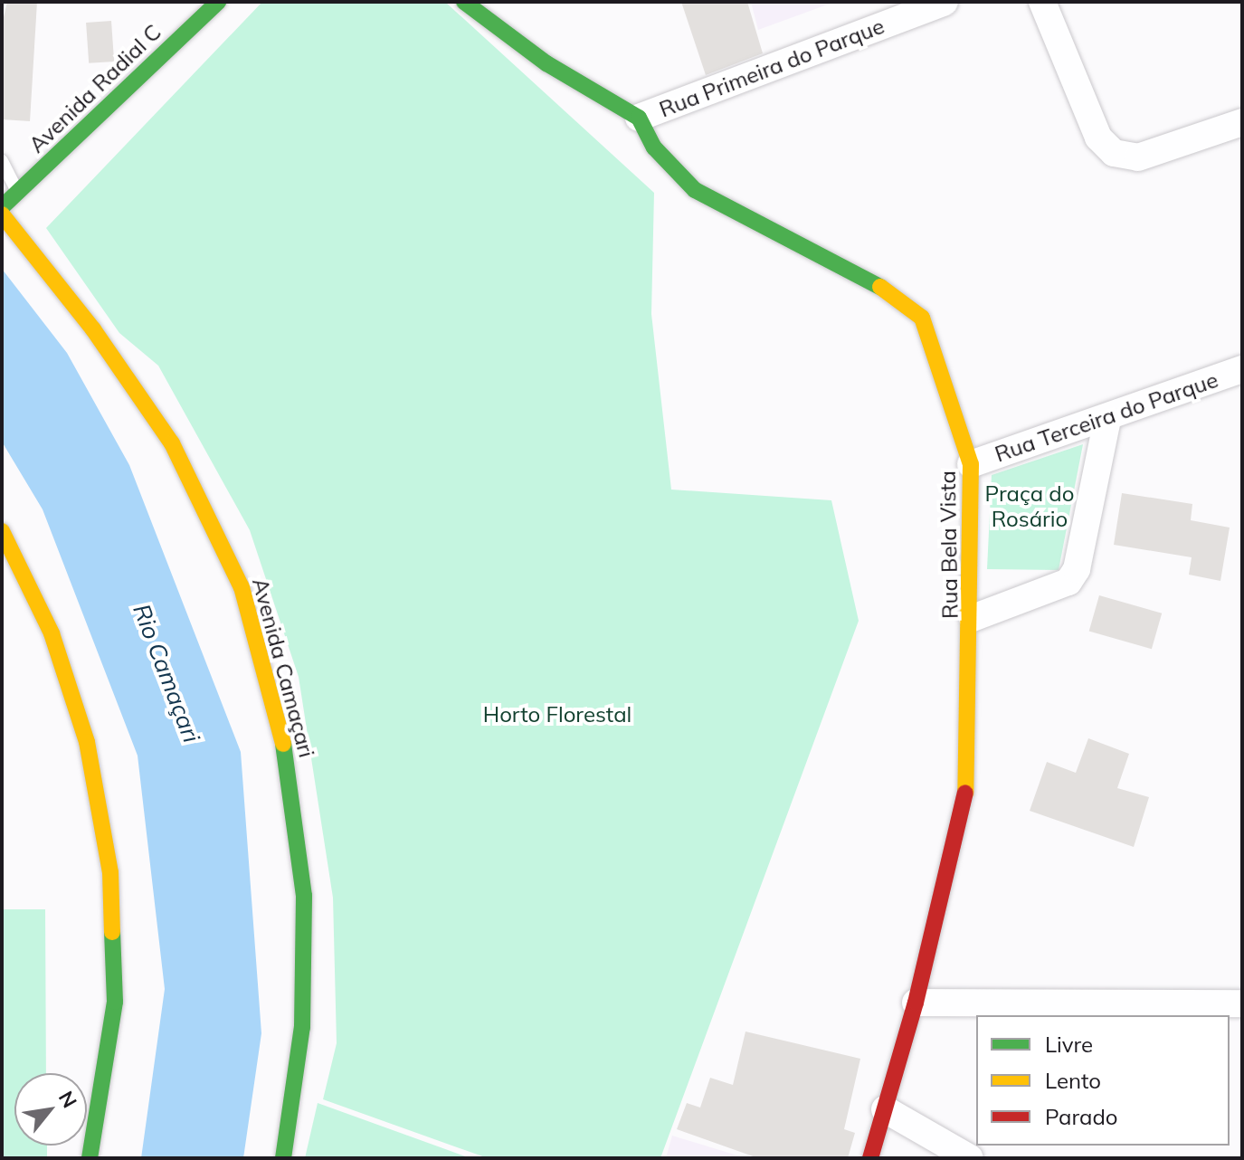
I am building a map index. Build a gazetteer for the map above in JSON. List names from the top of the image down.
{
  "streets": {
    "street": [
      "Rua Primeira do Parque",
      "Avenida Radial C",
      "Rua Terceira do Parque",
      "Rua Bela Vista",
      "Avenida Camaçari"
    ]
  },
  "crossings": [
    ["Rua Primeira do Parque", "Rua Bela Vista"],
    ["Rua Terceira do Parque", "Rua Bela Vista"]
  ],
  "water": ["Rio Camaçari"],
  "parks": ["Praça do Rosário", "Horto Florestal"],
  "legend": ["Livre", "Lento", "Parado"],
  "north": "top right"
}
